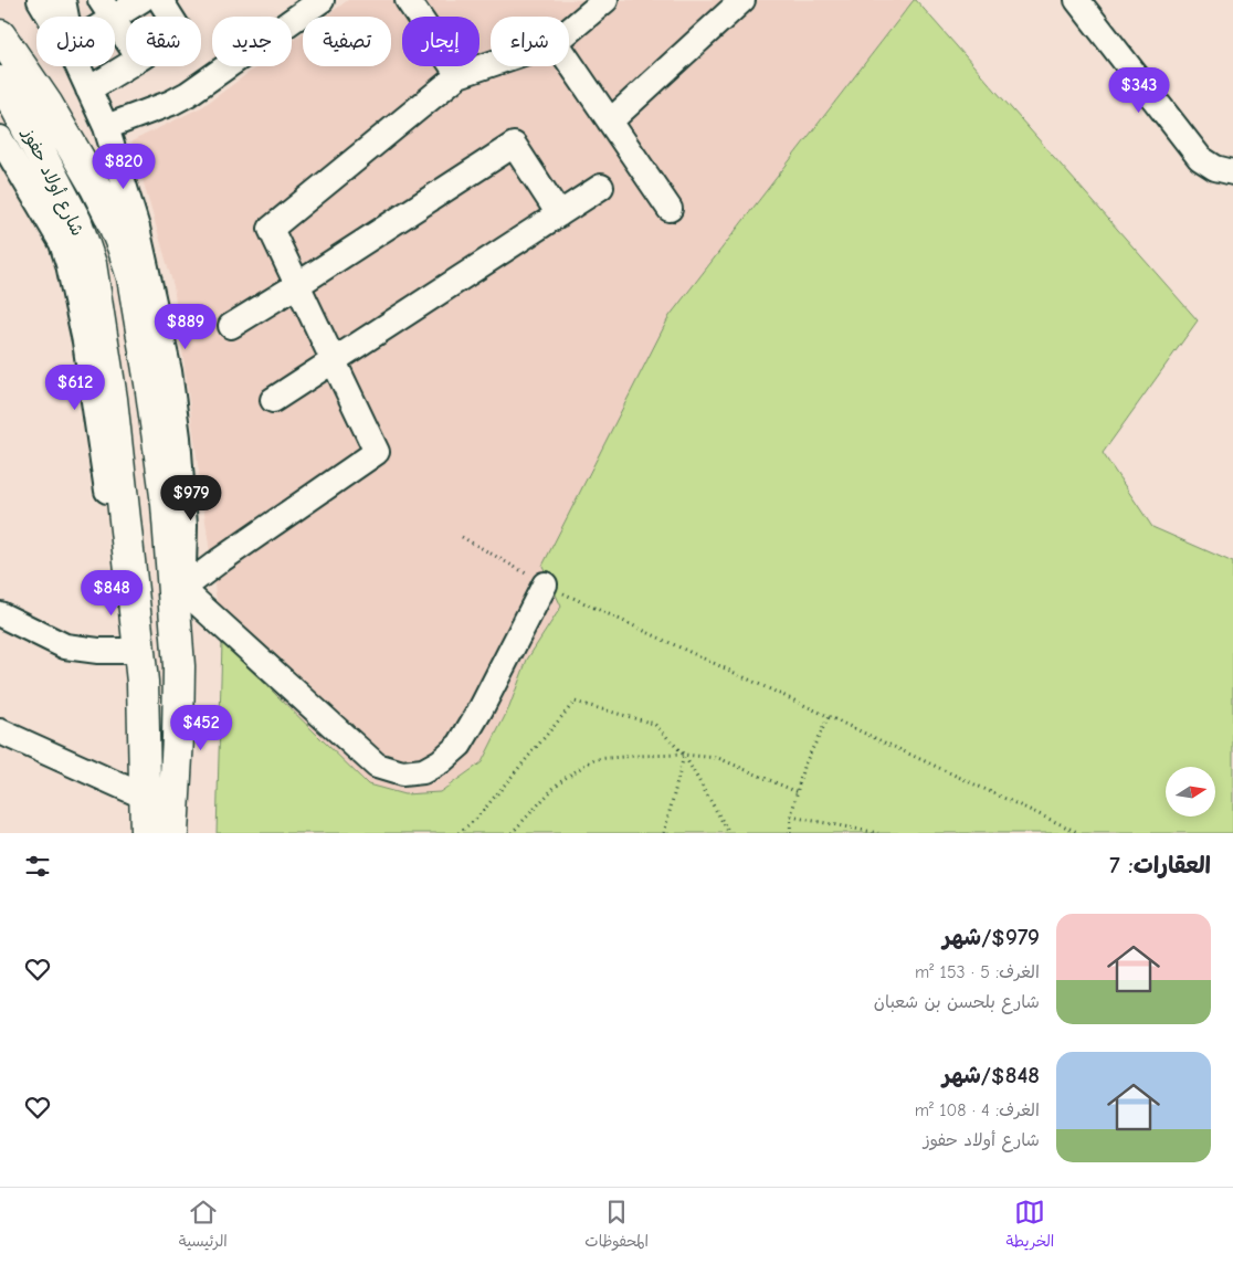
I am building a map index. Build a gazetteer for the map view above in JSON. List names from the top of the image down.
{
  "streets": {
    "main road": ["شارع أولاد حفوز"]
  },
  "north": "right",
  "page": {
    "chip": [
      "شراء",
      "إيجار",
      "تصفية",
      "جديد",
      "شقة",
      "منزل"
    ],
    "price": [
      "$343",
      "$820",
      "$889",
      "$612",
      "$979",
      "$848",
      "$452"
    ],
    "heading": "العقارات: 7",
    "list": [
      {
        "name": "$979/شهر",
        "note": "الغرف: 5 · 153 m² · شارع بلحسن بن شعبان"
      },
      {
        "name": "$848/شهر",
        "note": "الغرف: 4 · 108 m² · شارع أولاد حفوز"
      }
    ],
    "tabs": ["الخريطة", "المحفوظات", "الرئيسية"]
  }
}
